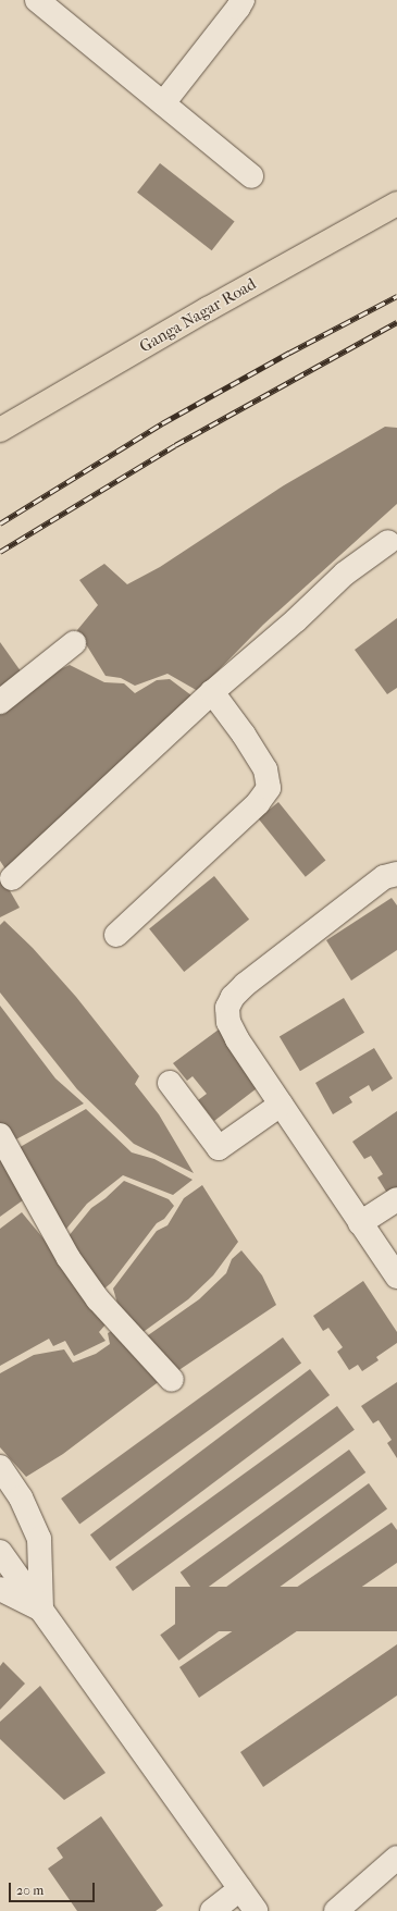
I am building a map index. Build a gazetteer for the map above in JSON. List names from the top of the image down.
{
  "streets": {
    "main road": ["Ganga Nagar Road"]
  },
  "scale_bar": "20 m"
}
